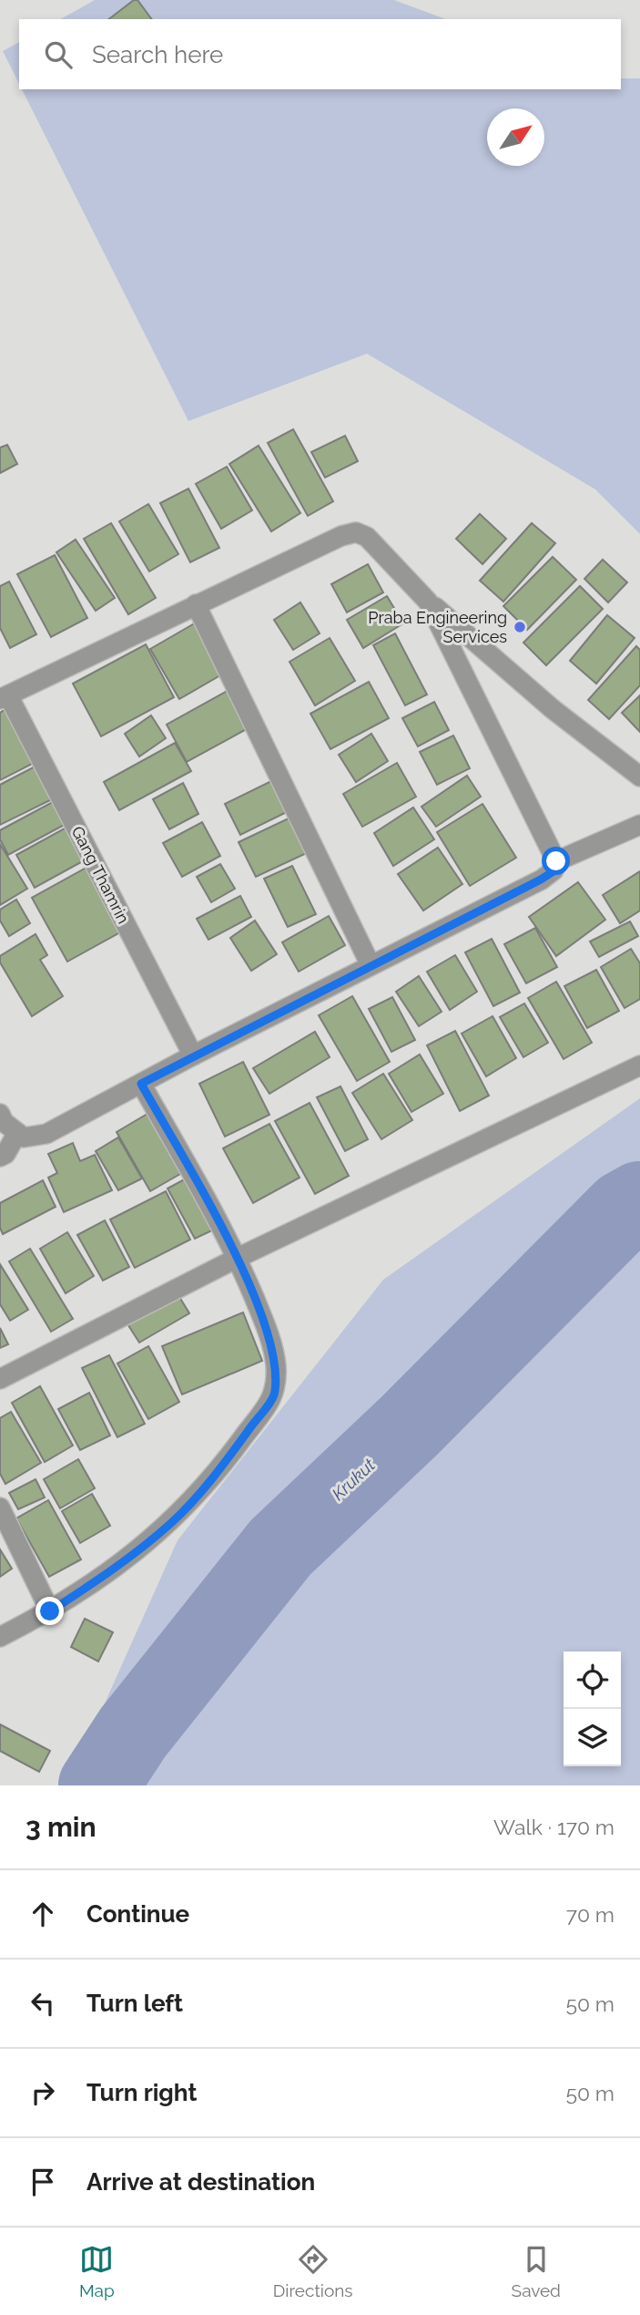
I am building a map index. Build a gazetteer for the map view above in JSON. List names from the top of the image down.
{
  "streets": {
    "street": ["Gang Thamrin"]
  },
  "water": ["Krukut"],
  "places": ["Praba Engineering Services"],
  "north": "top right",
  "page": {
    "search": "Search here",
    "heading": ["3 min", "Walk · 170 m"],
    "list": [
      ["Continue", "70 m"],
      ["Turn left", "50 m"],
      ["Turn right", "50 m"],
      "Arrive at destination"
    ],
    "nav": ["Map", "Directions", "Saved"]
  }
}
